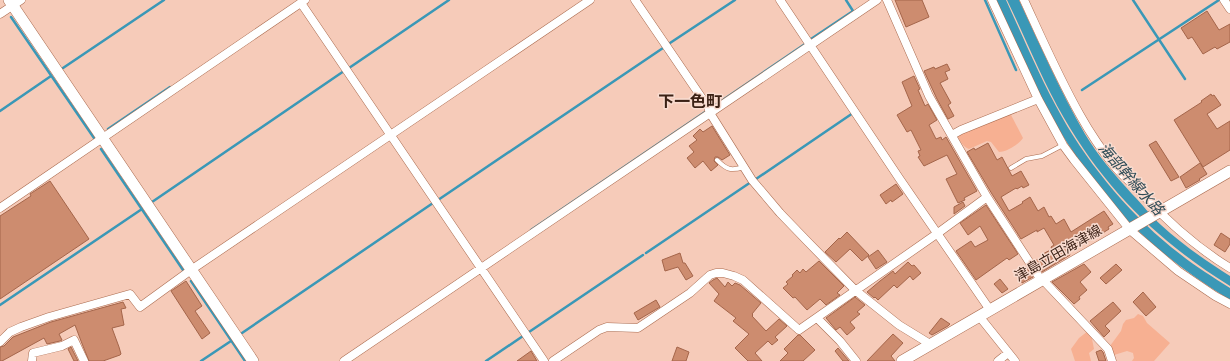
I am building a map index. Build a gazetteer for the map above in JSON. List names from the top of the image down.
{
  "streets": {
    "street": ["津島立田海津線"]
  },
  "districts": ["下一色町"],
  "water": ["海部幹線水路"]
}
